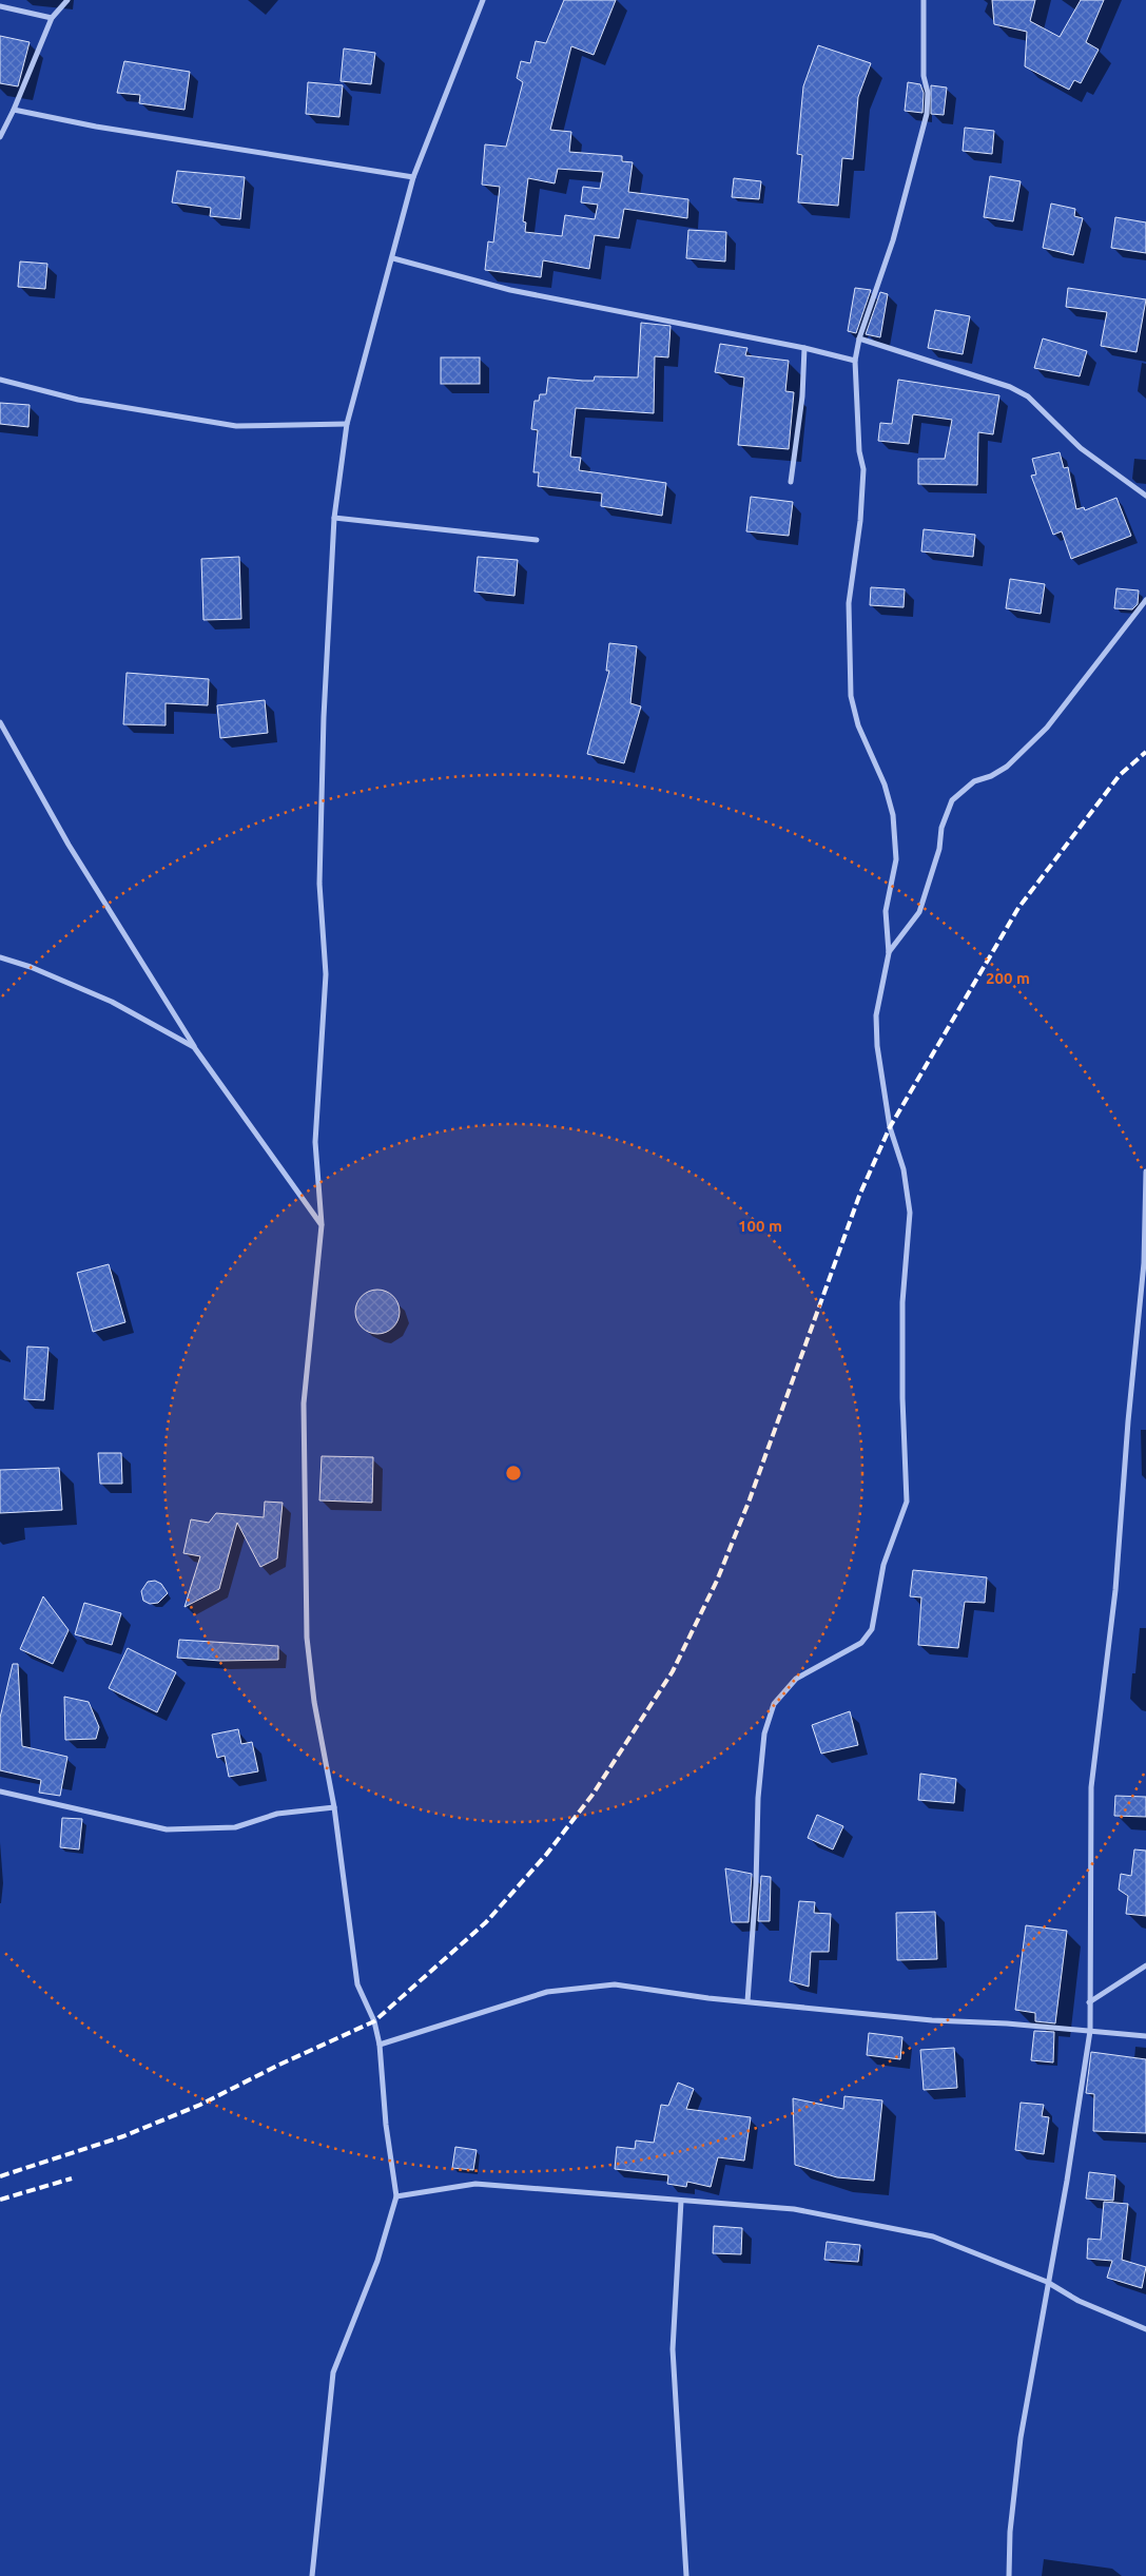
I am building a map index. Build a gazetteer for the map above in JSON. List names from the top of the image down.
{
  "rings": ["200 m", "100 m"]
}
